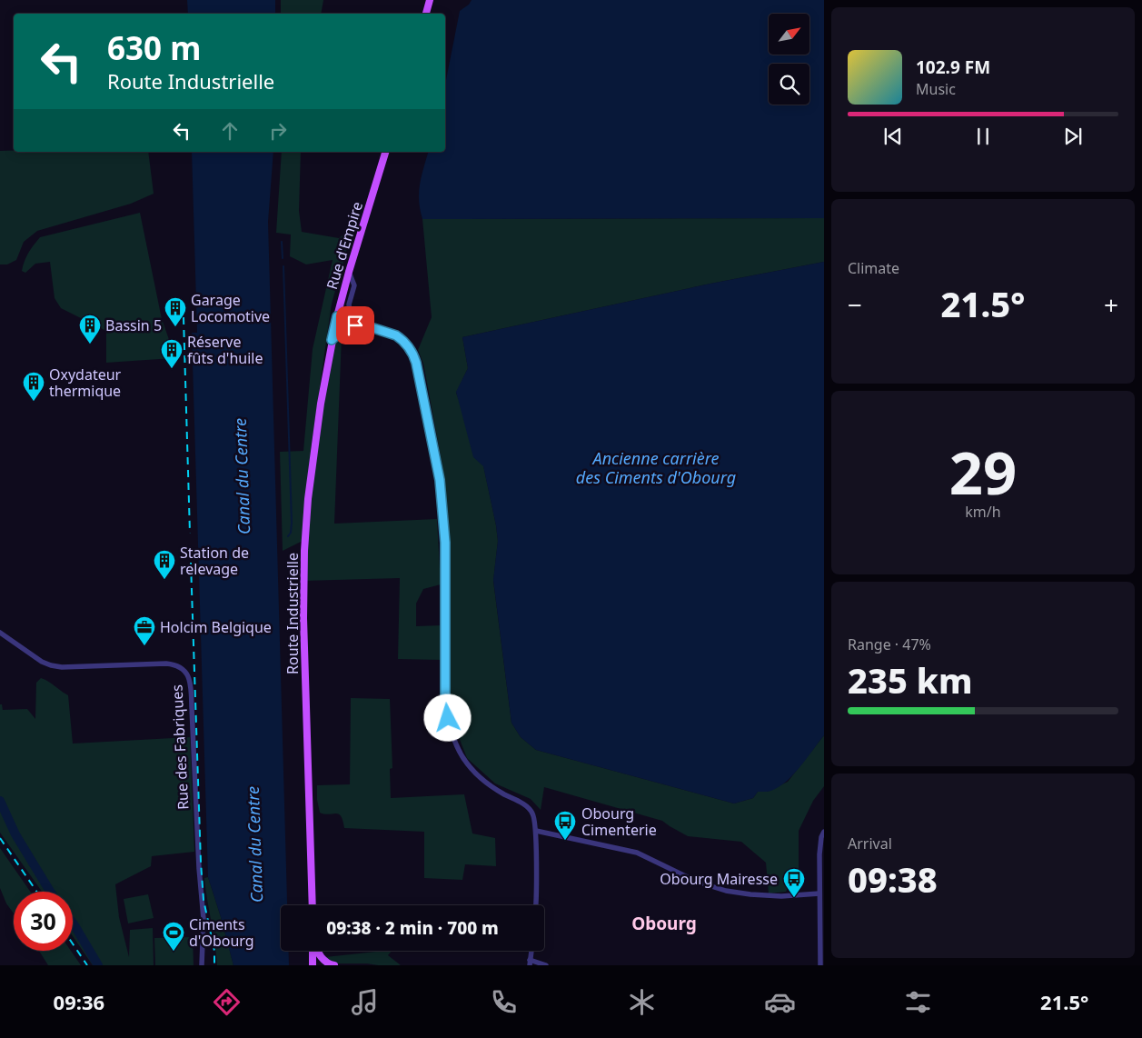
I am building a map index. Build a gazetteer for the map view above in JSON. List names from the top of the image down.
{
  "streets": {
    "main road": ["Rue d'Empire", "Route Industrielle"],
    "street": ["Rue des Fabriques"]
  },
  "crossings": [
    ["Rue d'Empire", "Route Industrielle"]
  ],
  "districts": ["Obourg"],
  "water": ["Ancienne carrière des Ciments d'Obourg", "Canal du Centre"],
  "places": {
    "building": [
      "Garage Locomotive",
      "Bassin 5",
      "Réserve fûts d'huile",
      "Oxydateur thermique",
      "Station de relevage"
    ],
    "office": ["Holcim Belgique"],
    "bus stop": ["Obourg Cimenterie", "Obourg Mairesse"],
    "sports": ["Ciments d'Obourg"]
  },
  "north": "top right",
  "page": {
    "turn": ["630 m", "Route Industrielle"],
    "song": ["102.9 FM", "Music"],
    "tile": [
      "Climate",
      ["29", "km/h"],
      ["Range · 47%", "235 km"],
      ["Arrival", "09:38"]
    ],
    "heat": ["−", "21.5°", "+"],
    "limit": "30",
    "trip": "09:38 · 2 min · 700 m",
    "tabs": ["09:36", "21.5°"]
  }
}
